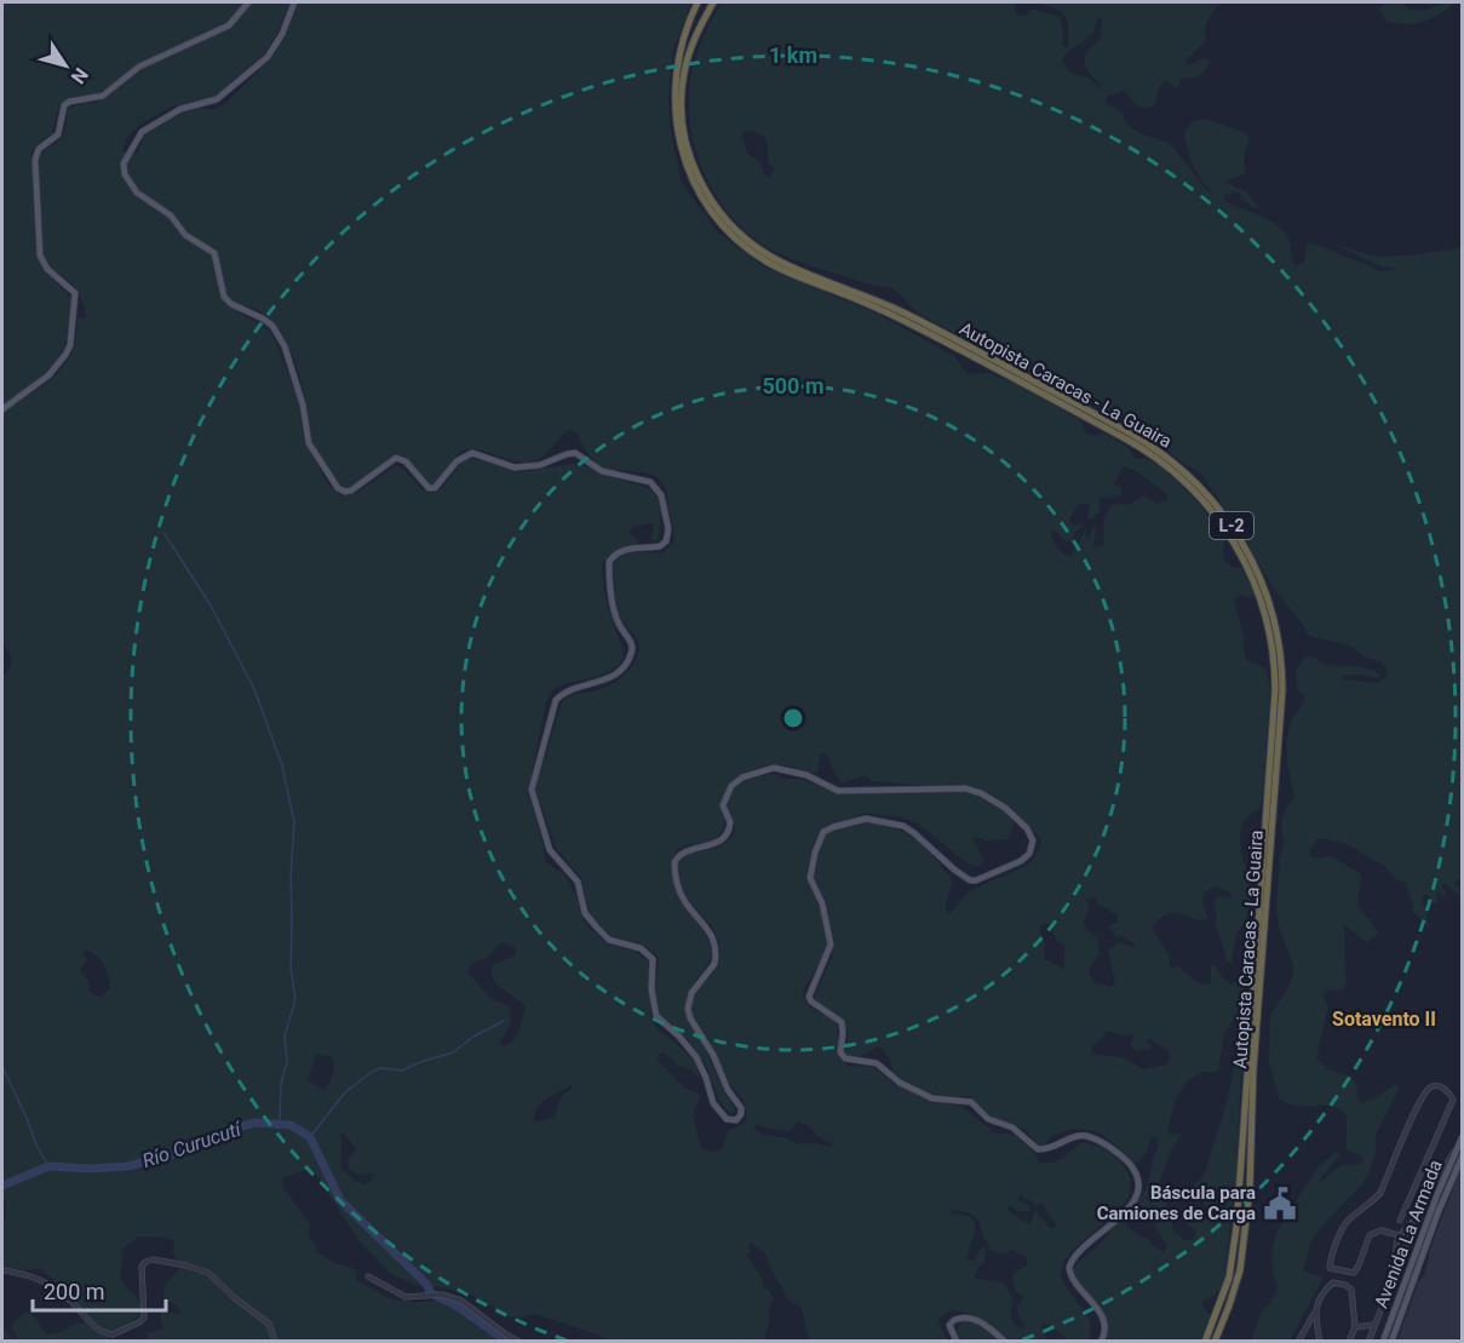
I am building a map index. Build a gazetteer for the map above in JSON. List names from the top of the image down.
{
  "streets": {
    "highway": ["Autopista Caracas - La Guaira", "L-2"],
    "main road": ["Avenida La Armada"]
  },
  "districts": ["Sotavento II"],
  "water": ["Río Curucutí"],
  "places": {
    "public building": ["Báscula para Camiones de Carga"]
  },
  "scale_bar": "200 m",
  "north": "bottom right",
  "rings": ["1 km", "500 m"]
}
